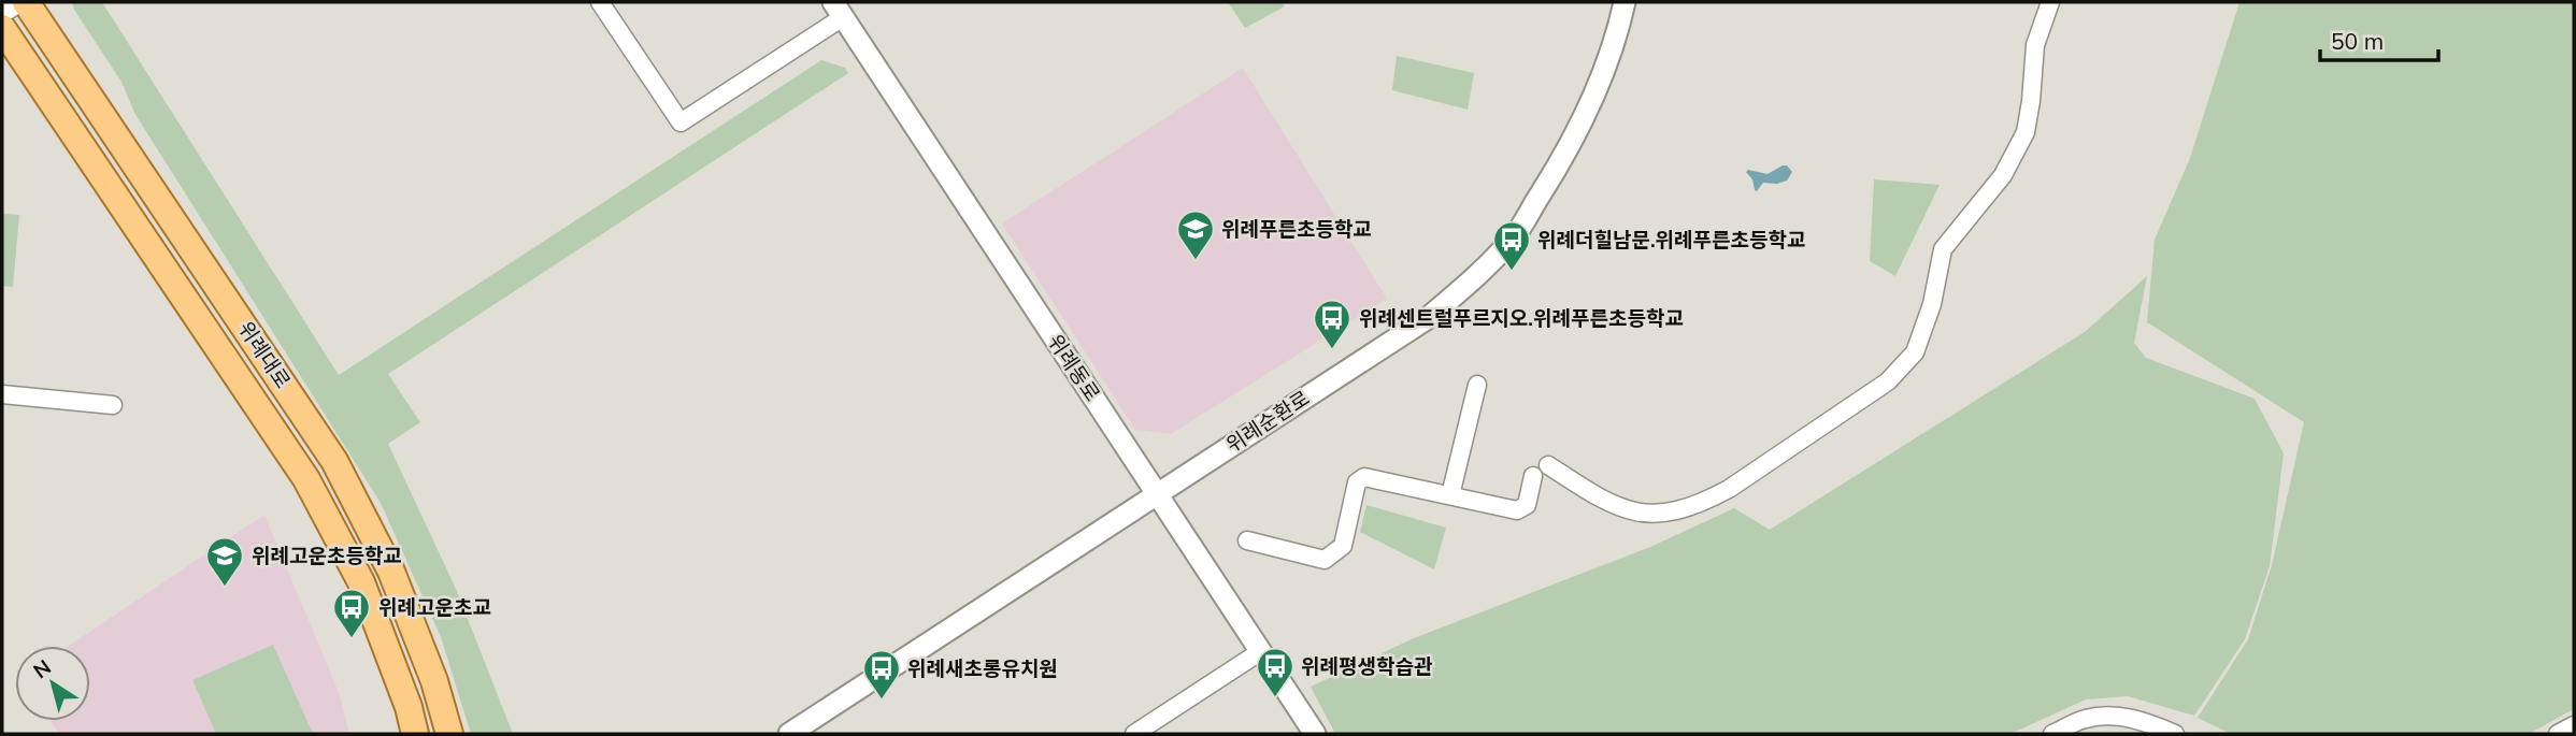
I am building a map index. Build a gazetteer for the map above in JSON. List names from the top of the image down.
{
  "streets": {
    "main road": ["위례대로"],
    "street": ["위례동로", "위례순환로"]
  },
  "crossings": [
    ["위례동로", "위례순환로"]
  ],
  "places": {
    "school or university": ["위례푸른초등학교", "위례고운초등학교"],
    "bus stop": [
      "위례더힐남문.위례푸른초등학교",
      "위례센트럴푸르지오.위례푸른초등학교",
      "위례고운초교",
      "위례평생학습관",
      "위례새초롱유치원"
    ]
  },
  "scale_bar": "50 m",
  "north": "top left"
}
